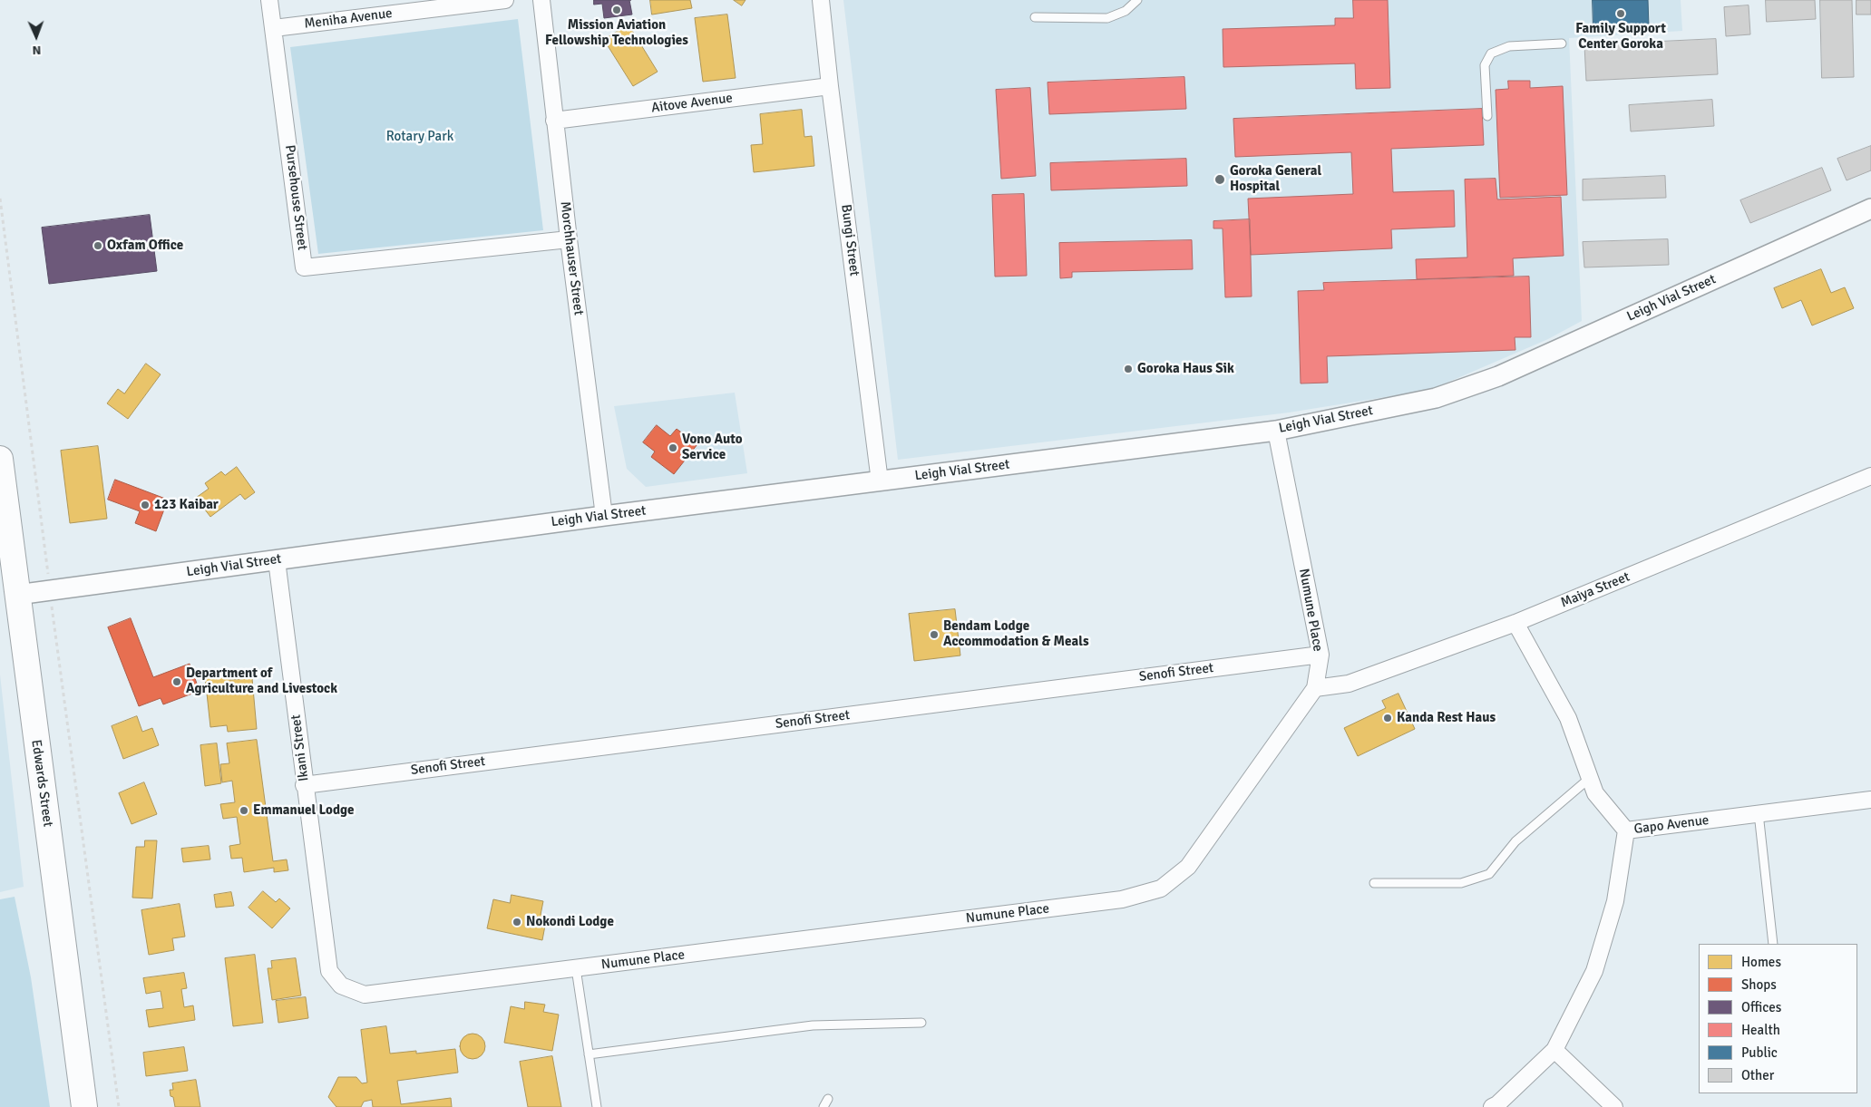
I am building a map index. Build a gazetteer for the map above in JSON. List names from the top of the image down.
{
  "streets": {
    "highway": ["Edwards Street"],
    "street": [
      "Meniha Avenue",
      "Aitove Avenue",
      "Pursehouse Street",
      "Bungi Street",
      "Morchhauser Street",
      "Leigh Vial Street",
      "Maiya Street",
      "Numune Place",
      "Senofi Street",
      "Ikani Street",
      "Gapo Avenue"
    ]
  },
  "crossings": [
    ["Meniha Avenue", "Pursehouse Street"],
    ["Aitove Avenue", "Bungi Street"],
    ["Aitove Avenue", "Morchhauser Street"],
    ["Pursehouse Street", "Morchhauser Street"],
    ["Bungi Street", "Leigh Vial Street"],
    ["Morchhauser Street", "Leigh Vial Street"],
    ["Leigh Vial Street", "Numune Place"],
    ["Leigh Vial Street", "Ikani Street"],
    ["Leigh Vial Street", "Edwards Street"],
    ["Maiya Street", "Numune Place"],
    ["Maiya Street", "Gapo Avenue"],
    ["Numune Place", "Senofi Street"],
    ["Numune Place", "Ikani Street"],
    ["Senofi Street", "Ikani Street"]
  ],
  "parks": ["Rotary Park"],
  "places": [
    "Mission Aviation Fellowship Technologies",
    "Family Support Center Goroka",
    "Goroka General Hospital",
    "Oxfam Office",
    "Goroka Haus Sik",
    "Vono Auto Service",
    "123 Kaibar",
    "Bendam Lodge Accommodation & Meals",
    "Department of Agriculture and Livestock",
    "Kanda Rest Haus",
    "Emmanuel Lodge",
    "Nokondi Lodge"
  ],
  "legend": [
    "Homes",
    "Shops",
    "Offices",
    "Health",
    "Public",
    "Other"
  ],
  "north": "bottom"
}
